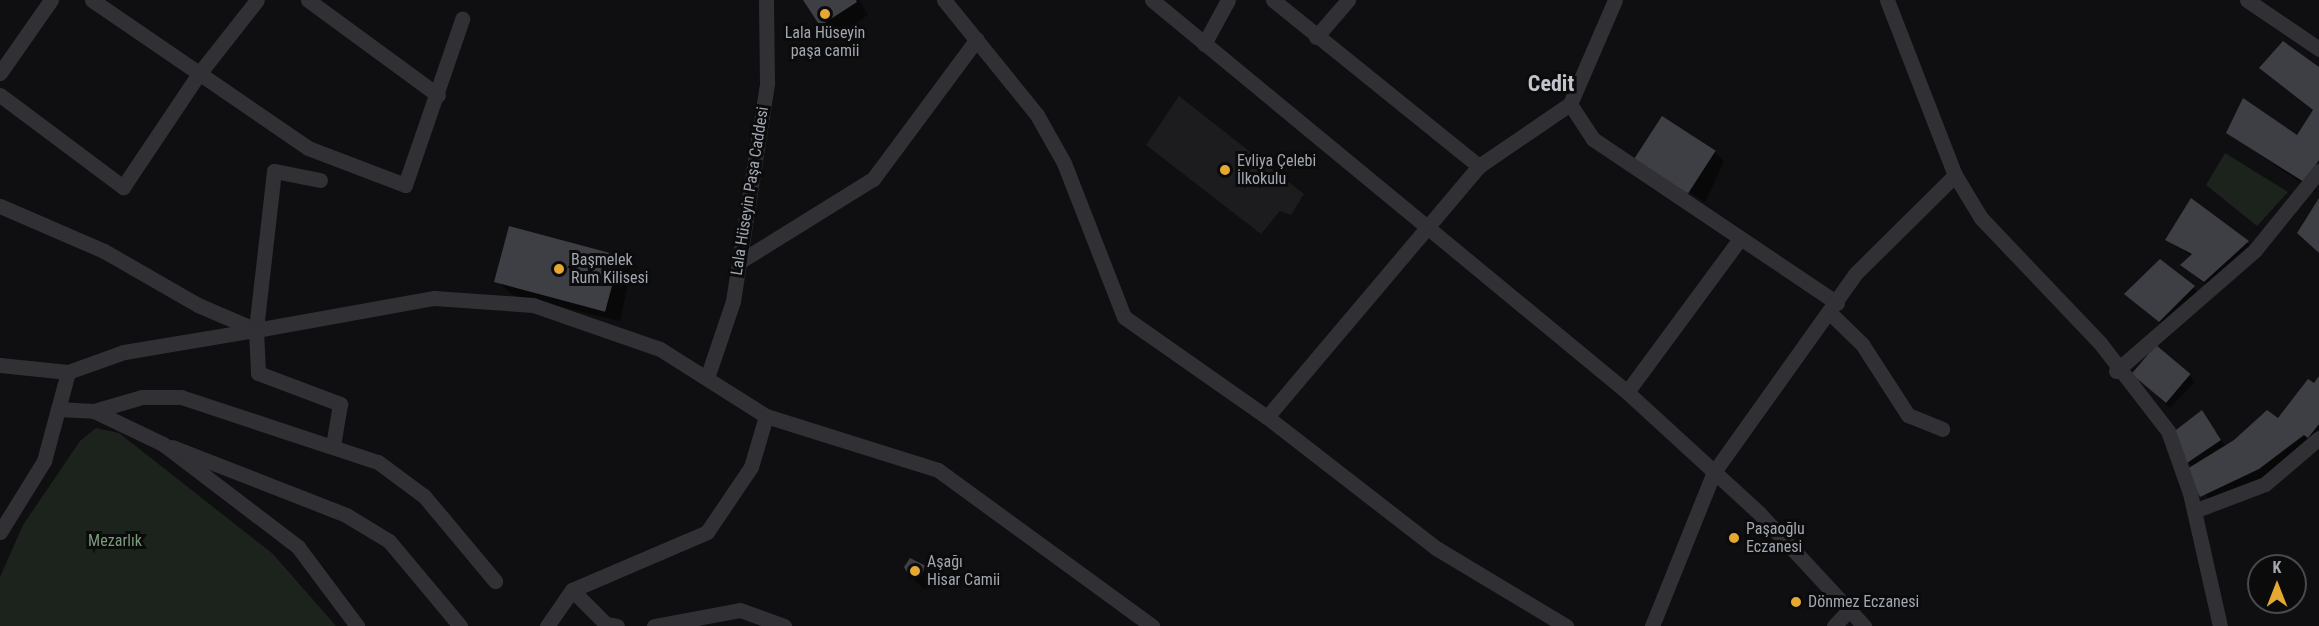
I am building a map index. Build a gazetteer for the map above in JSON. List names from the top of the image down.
{
  "streets": {
    "street": ["Lala Hüseyin Paşa Caddesi"]
  },
  "districts": ["Cedit"],
  "parks": ["Mezarlık"],
  "places": [
    "Lala Hüseyin paşa camii",
    "Evliya Çelebi İlkokulu",
    "Başmelek Rum Kilisesi",
    "Paşaoğlu Eczanesi",
    "Aşağı Hisar Camii",
    "Dönmez Eczanesi"
  ],
  "north": "top"
}
